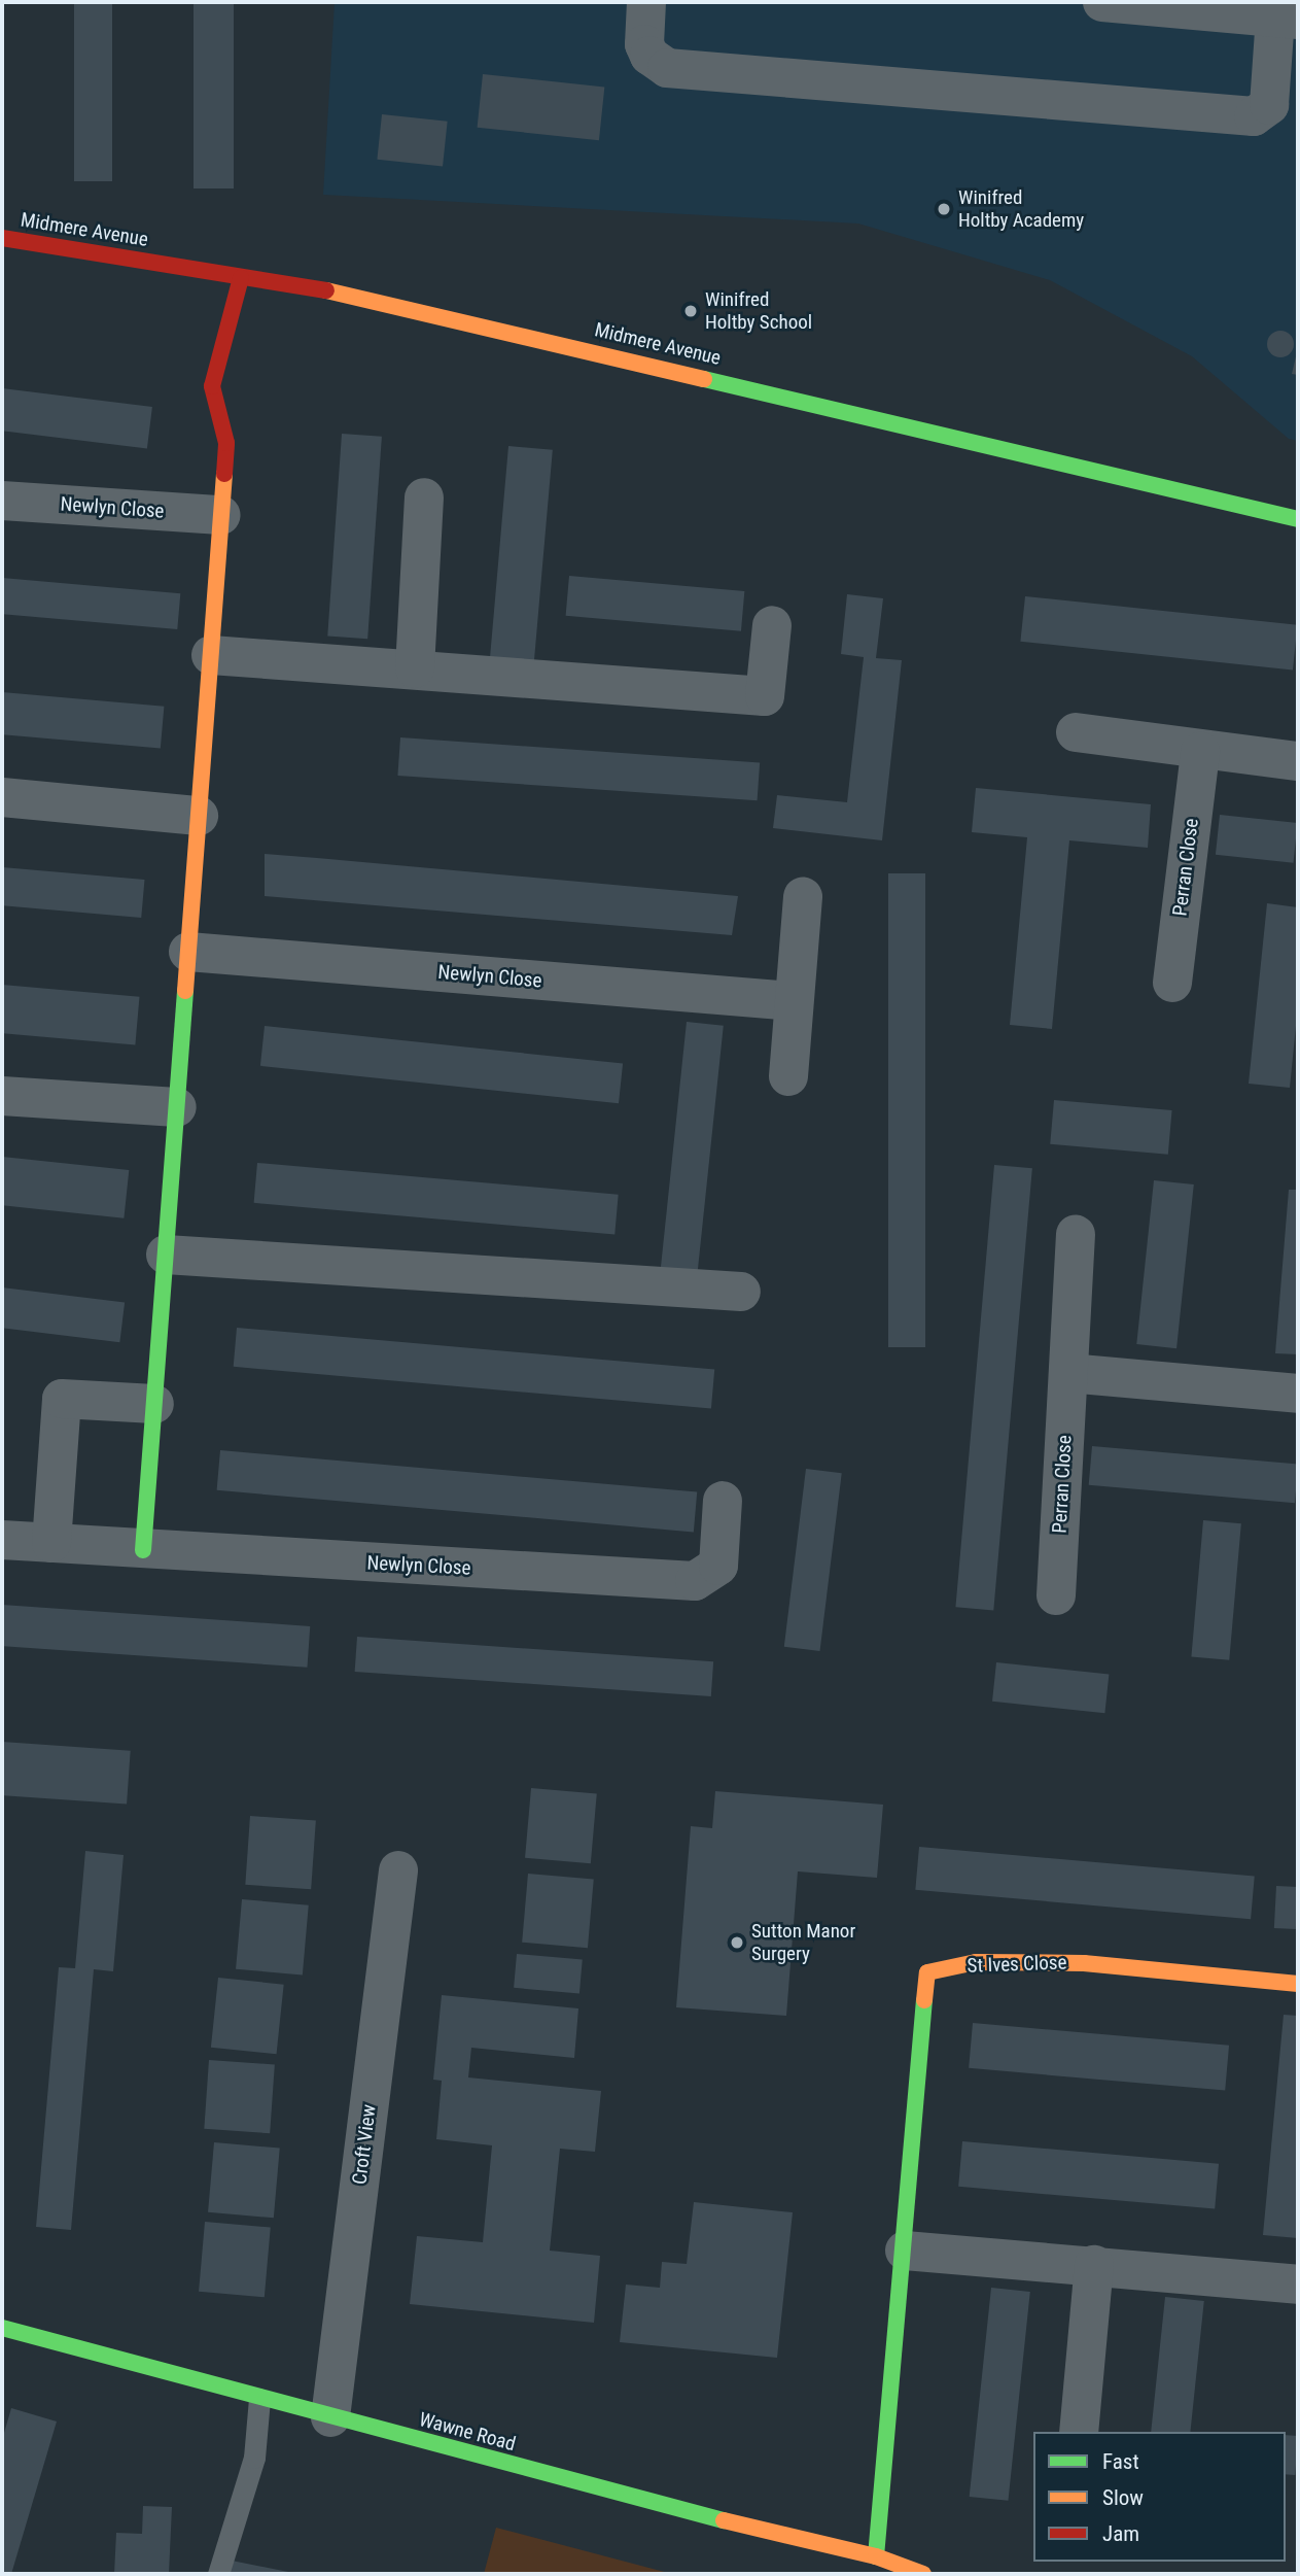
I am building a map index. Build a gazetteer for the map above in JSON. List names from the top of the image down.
{
  "streets": {
    "street": [
      "Midmere Avenue",
      "Newlyn Close",
      "Perran Close",
      "St Ives Close",
      "Croft View",
      "Wawne Road"
    ]
  },
  "crossings": [
    ["St Ives Close", "Wawne Road"],
    ["Croft View", "Wawne Road"]
  ],
  "places": ["Winifred Holtby Academy", "Winifred Holtby School", "Sutton Manor Surgery"],
  "legend": ["Fast", "Slow", "Jam"]
}
